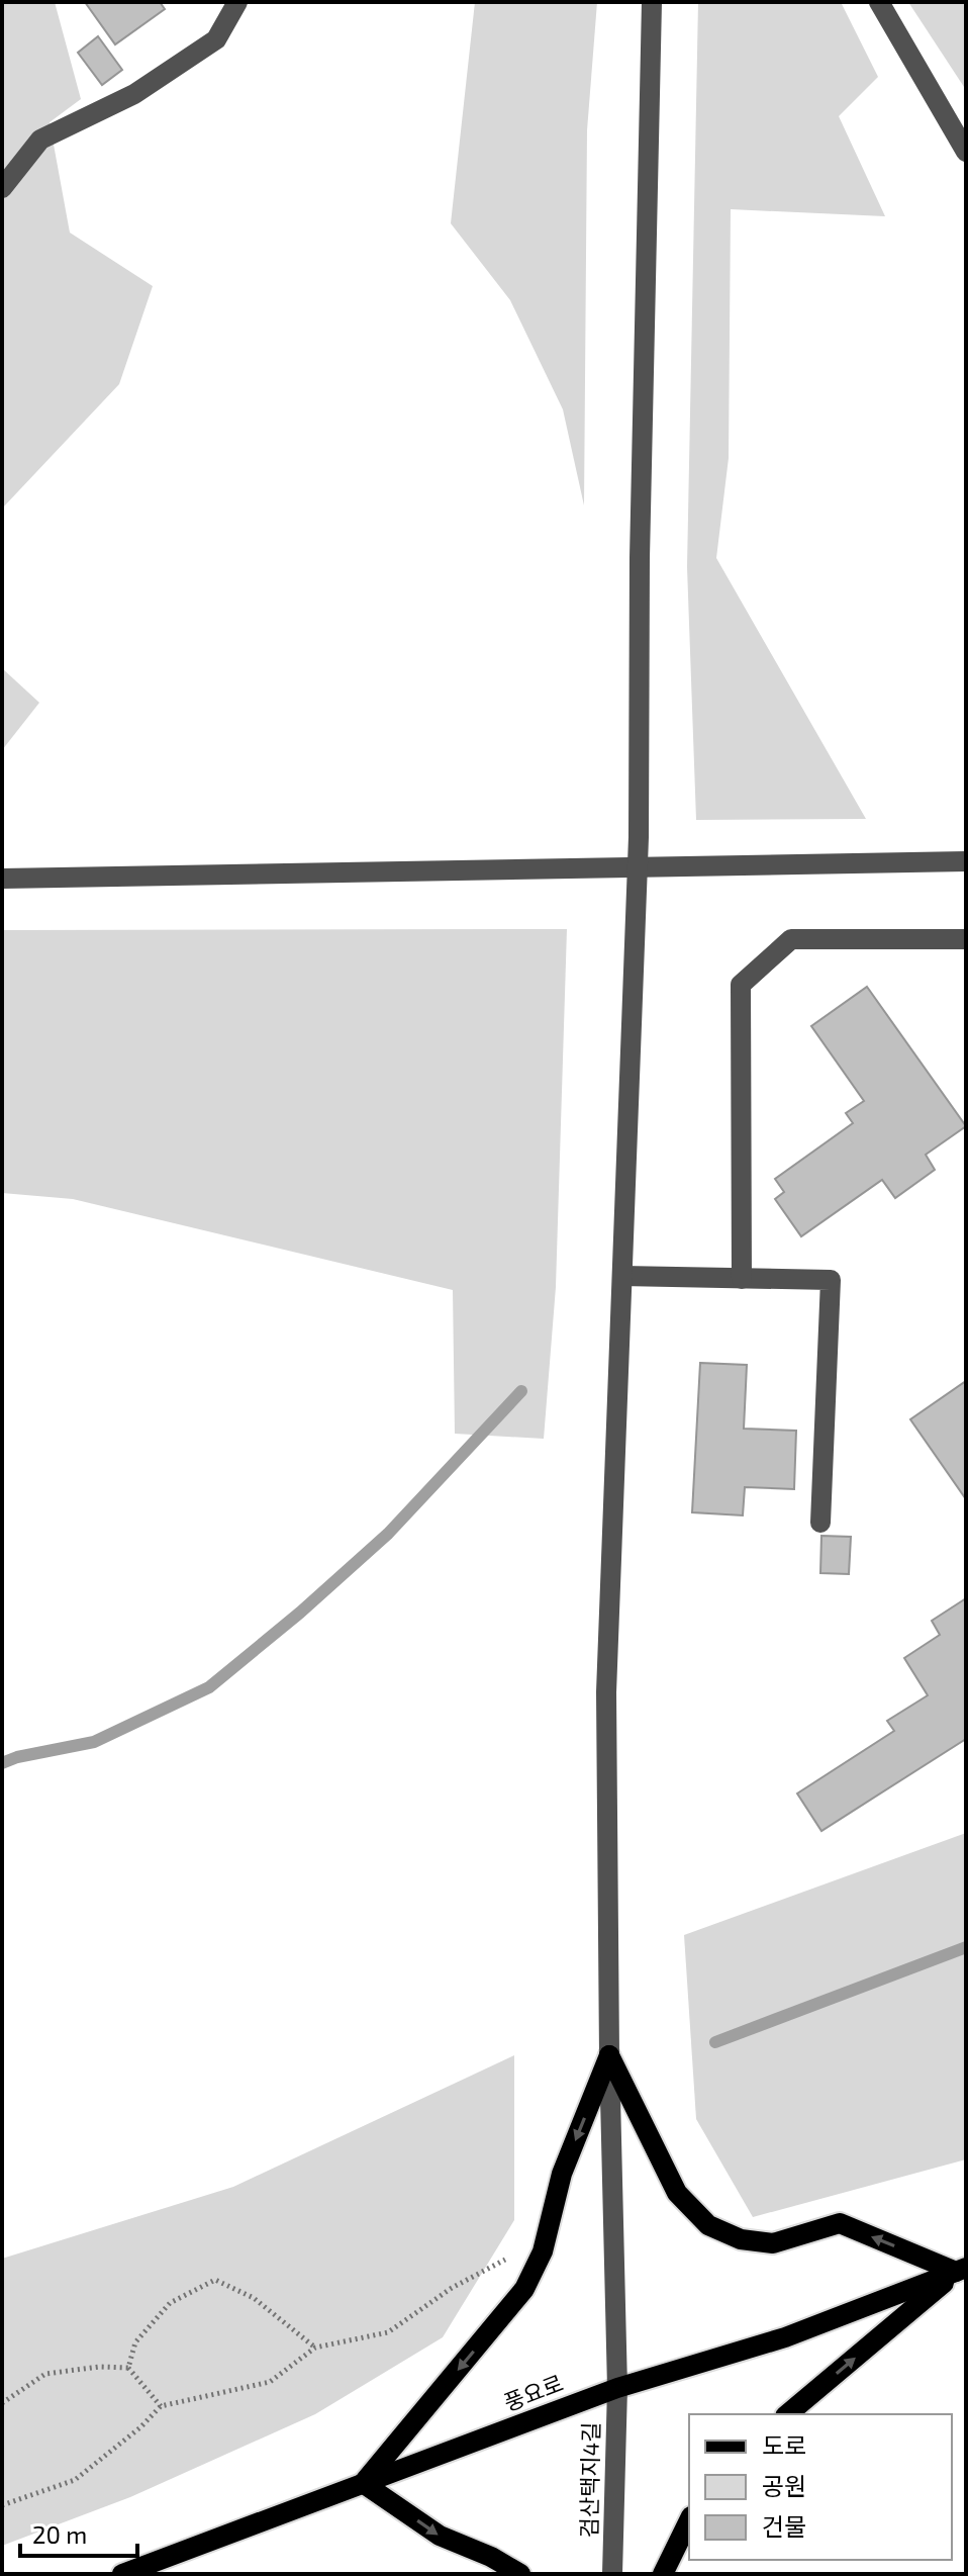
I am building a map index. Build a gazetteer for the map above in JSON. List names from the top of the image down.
{
  "streets": {
    "main road": ["풍요로"],
    "street": ["검산택지4길"]
  },
  "crossings": [
    ["풍요로", "검산택지4길"]
  ],
  "legend": ["도로", "공원", "건물"],
  "scale_bar": "20 m"
}
